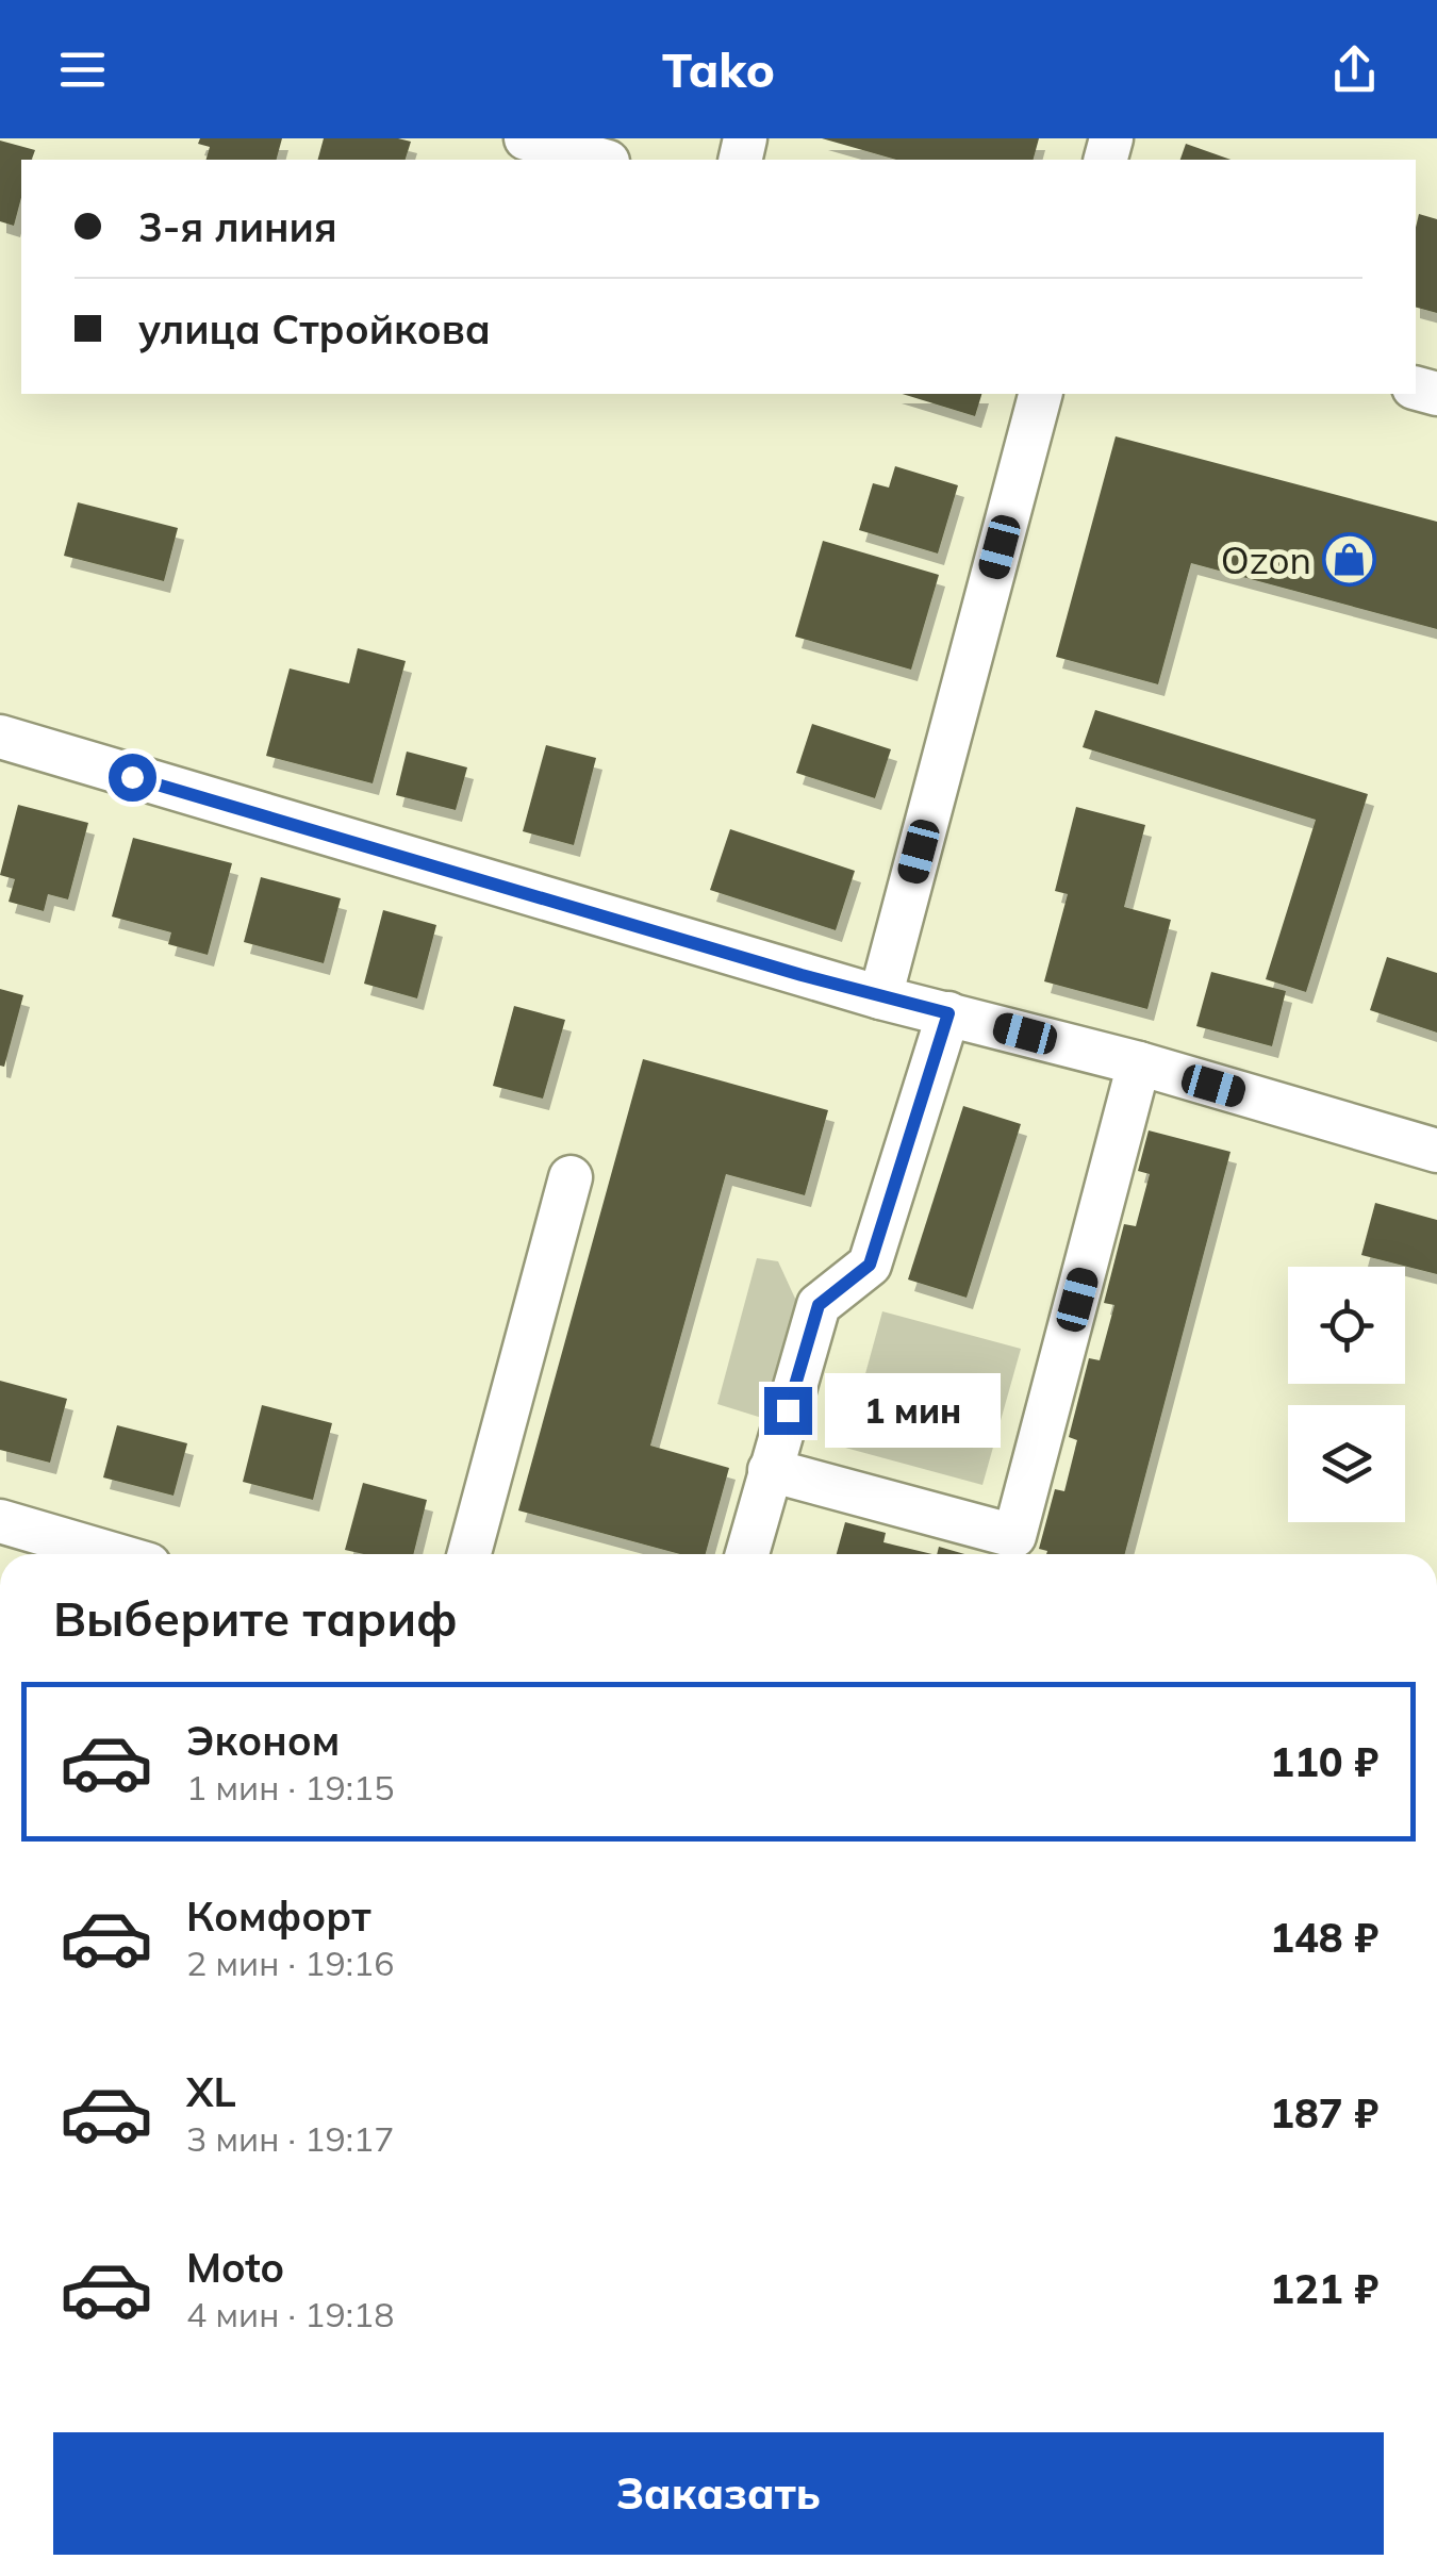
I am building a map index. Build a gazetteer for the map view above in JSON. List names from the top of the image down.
{
  "places": {
    "shop": ["Ozon"]
  },
  "page": {
    "header": "Tako",
    "banner": ["3-я линия", "улица Стройкова"],
    "bubble": "1 мин",
    "heading": "Выберите тариф",
    "list": [
      {
        "name": "Эконом",
        "note": "1 мин · 19:15",
        "value": "110 ₽"
      },
      {
        "name": "Комфорт",
        "note": "2 мин · 19:16",
        "value": "148 ₽"
      },
      {
        "name": "XL",
        "note": "3 мин · 19:17",
        "value": "187 ₽"
      },
      {
        "name": "Moto",
        "note": "4 мин · 19:18",
        "value": "121 ₽"
      }
    ],
    "buttons": "Заказать"
  }
}
